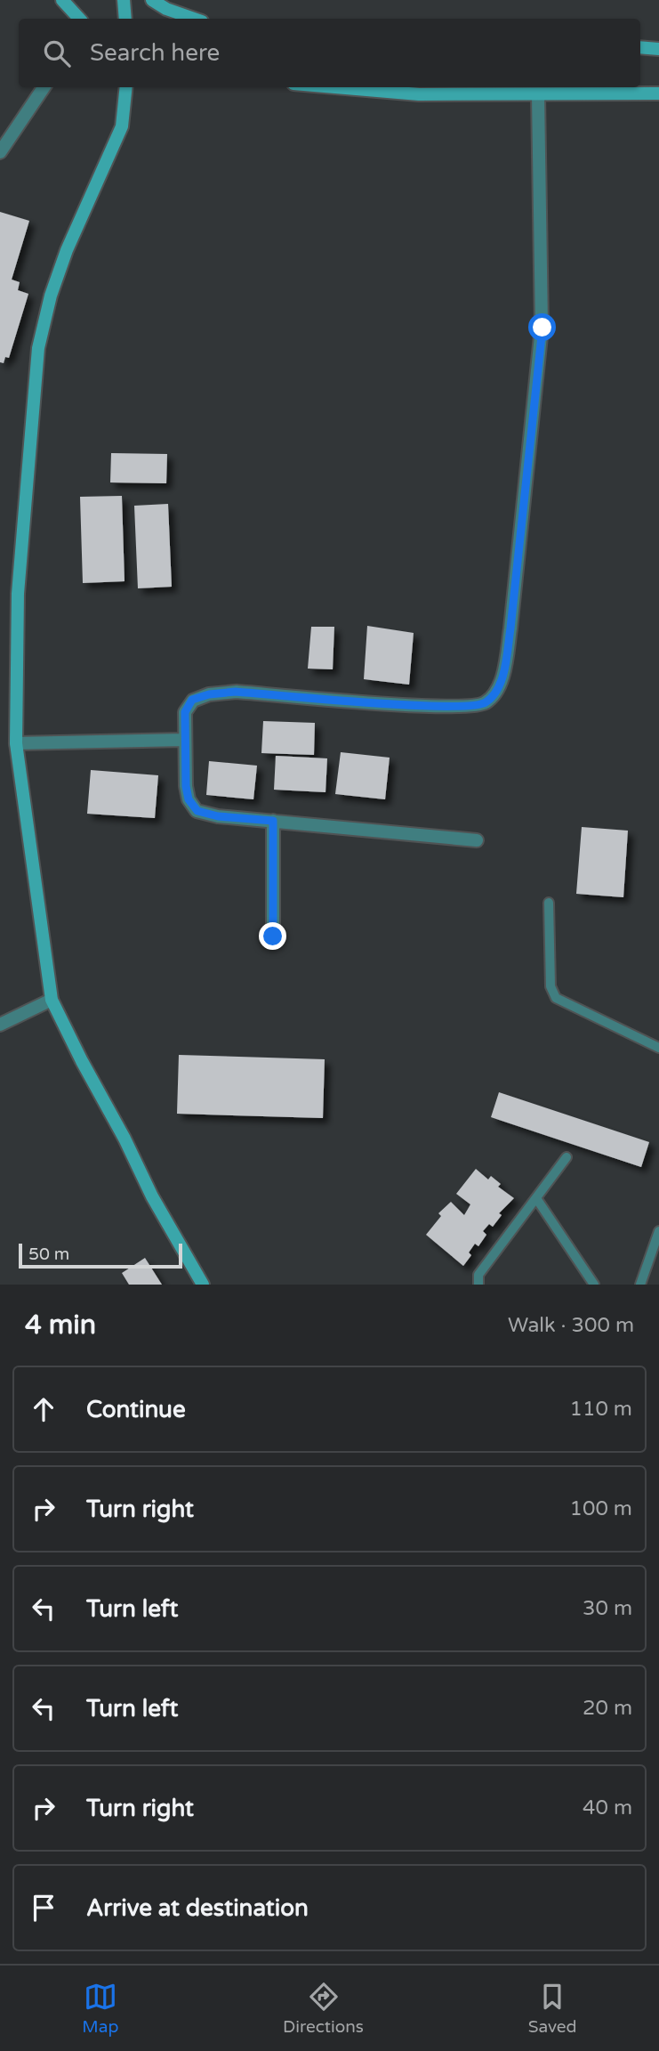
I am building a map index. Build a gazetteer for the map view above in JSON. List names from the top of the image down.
{
  "scale_bar": "50 m",
  "page": {
    "search": "Search here",
    "scale": "50 m",
    "heading": ["4 min", "Walk · 300 m"],
    "list": [
      ["Continue", "110 m"],
      ["Turn right", "100 m"],
      ["Turn left", "30 m"],
      ["Turn left", "20 m"],
      ["Turn right", "40 m"],
      "Arrive at destination"
    ],
    "nav": ["Map", "Directions", "Saved"]
  }
}
